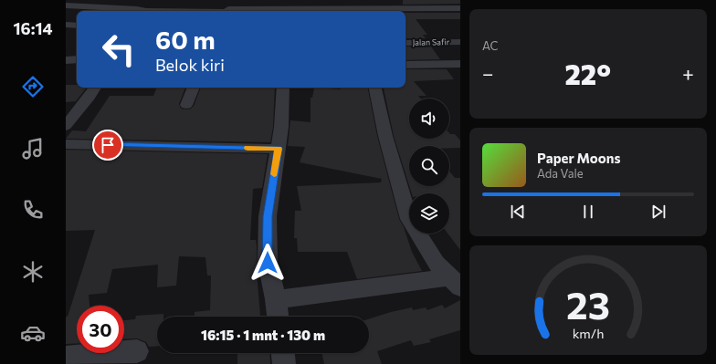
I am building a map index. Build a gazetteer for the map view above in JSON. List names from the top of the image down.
{
  "streets": {
    "street": ["Jalan Safir"]
  },
  "page": {
    "tabs": "16:14",
    "tile": "AC",
    "turn": ["60 m", "Belok kiri"],
    "heat": ["−", "22°", "+"],
    "song": ["Paper Moons", "Ada Vale"],
    "limit": "30",
    "trip": "16:15 · 1 mnt · 130 m",
    "gauge": ["23", "km/h"]
  }
}
